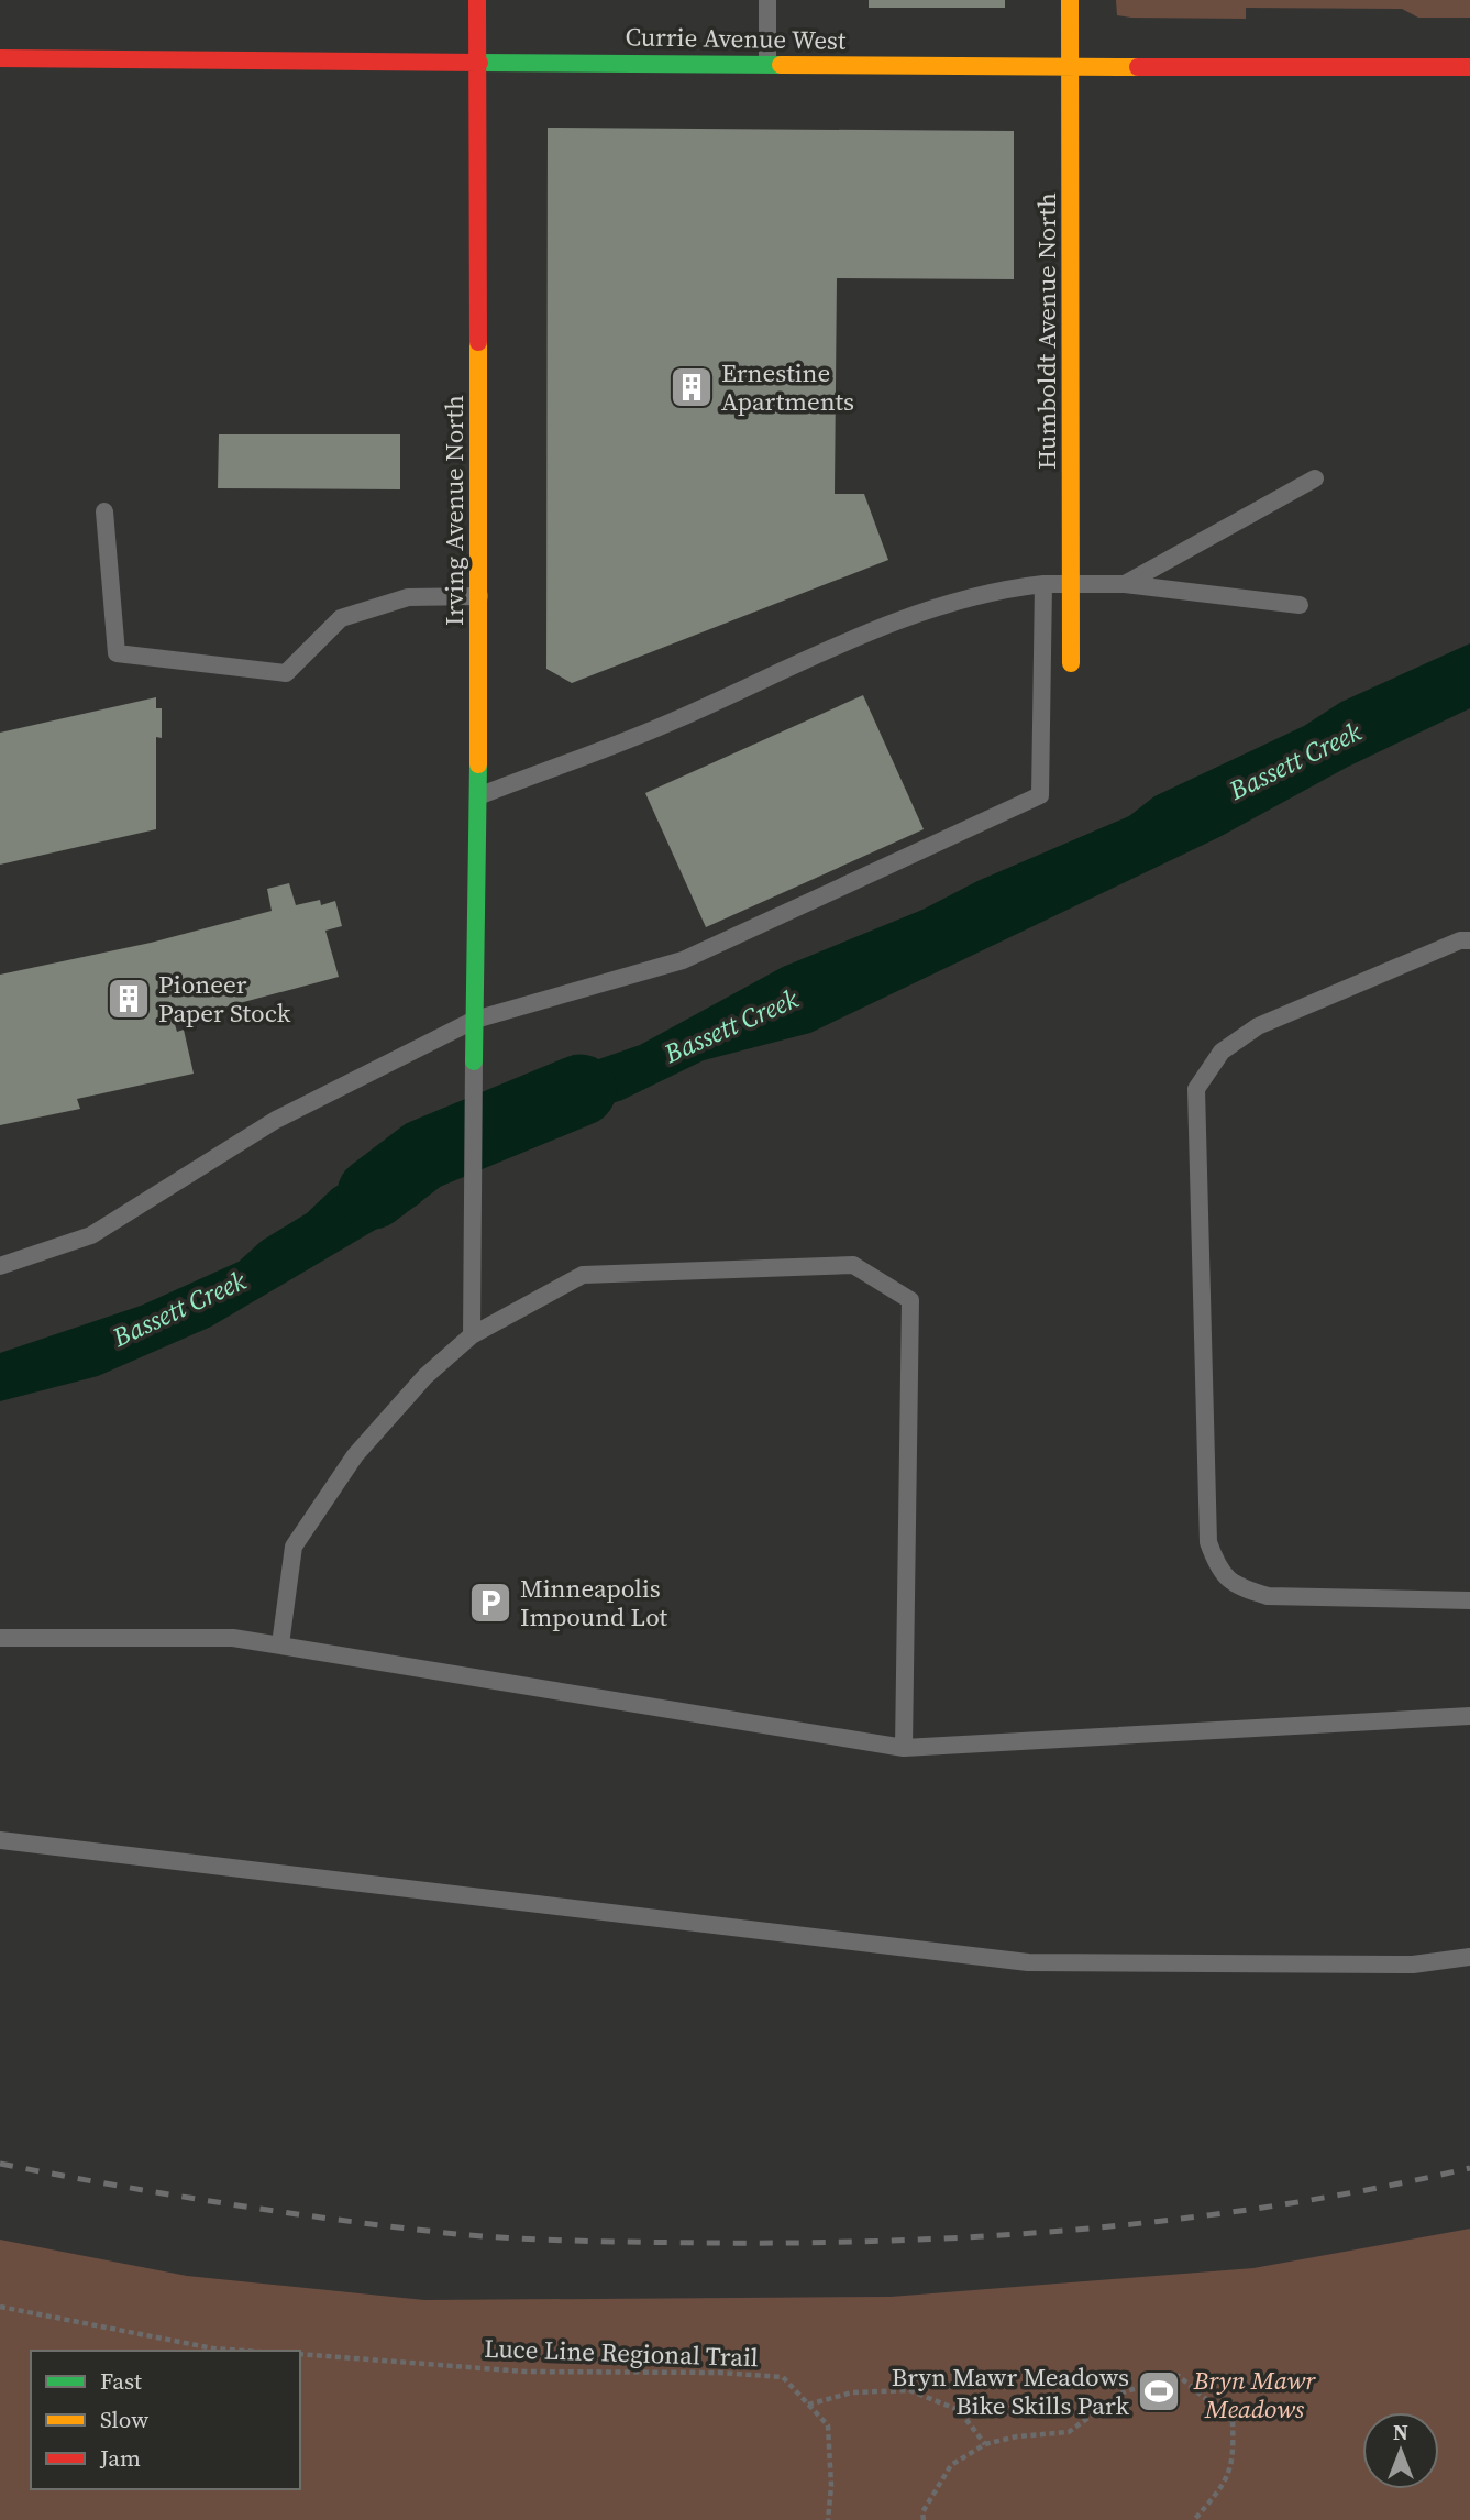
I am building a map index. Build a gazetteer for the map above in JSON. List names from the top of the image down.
{
  "streets": {
    "street": ["Currie Avenue West", "Humboldt Avenue North", "Irving Avenue North"],
    "path": ["Luce Line Regional Trail"]
  },
  "crossings": [
    ["Currie Avenue West", "Humboldt Avenue North"],
    ["Currie Avenue West", "Irving Avenue North"]
  ],
  "water": ["Bassett Creek"],
  "parks": ["Bryn Mawr Meadows"],
  "places": {
    "building": ["Ernestine Apartments", "Pioneer Paper Stock"],
    "parking": ["Minneapolis Impound Lot"],
    "sports": ["Bryn Mawr Meadows Bike Skills Park"]
  },
  "legend": ["Fast", "Slow", "Jam"],
  "north": "top"
}
